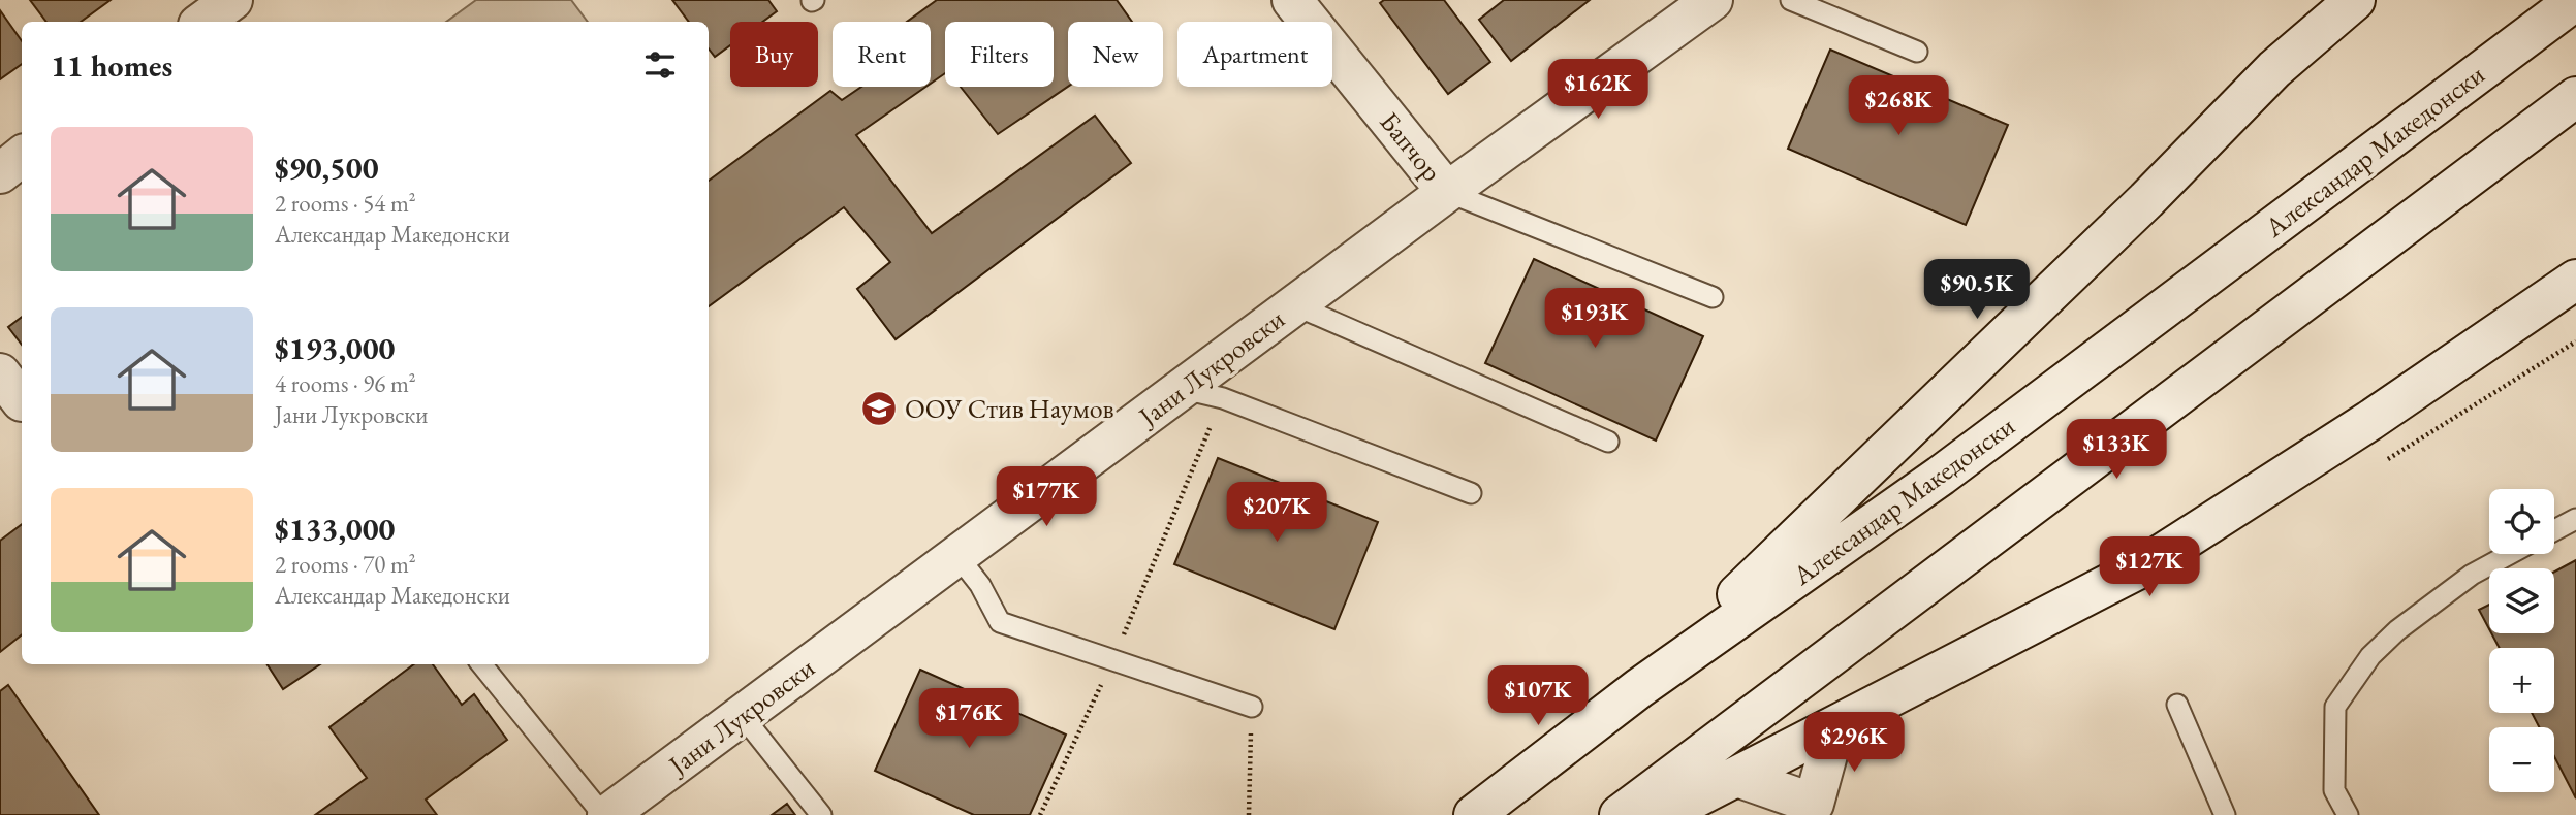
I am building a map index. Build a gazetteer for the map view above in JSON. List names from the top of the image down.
{
  "streets": {
    "street": ["Бапчор", "Александар Македонски", "Јани Лукровски"]
  },
  "crossings": [
    ["Бапчор", "Јани Лукровски"]
  ],
  "places": {
    "school or university": ["ООУ Стив Наумов"]
  },
  "page": {
    "chip": [
      "Buy",
      "Rent",
      "Filters",
      "New",
      "Apartment"
    ],
    "heading": "11 homes",
    "price": [
      "$162K",
      "$268K",
      "$90.5K",
      "$193K",
      "$133K",
      "$177K",
      "$207K",
      "$127K",
      "$107K",
      "$176K",
      "$296K"
    ],
    "list": [
      {
        "name": "$90,500",
        "note": "2 rooms · 54 m² · Александар Македонски"
      },
      {
        "name": "$193,000",
        "note": "4 rooms · 96 m² · Јани Лукровски"
      },
      {
        "name": "$133,000",
        "note": "2 rooms · 70 m² · Александар Македонски"
      }
    ],
    "map_buttons": ["+", "−"]
  }
}
